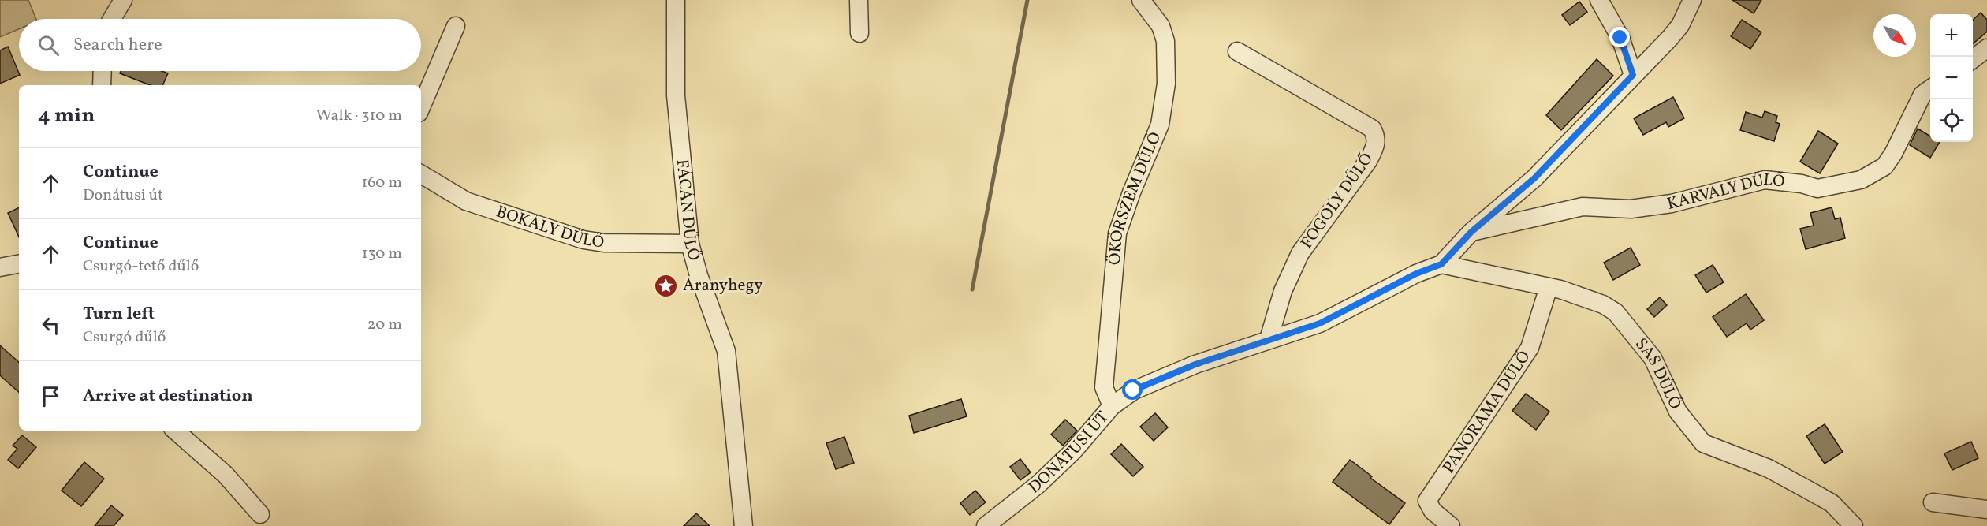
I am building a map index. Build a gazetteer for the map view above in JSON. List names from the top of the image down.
{
  "streets": {
    "street": [
      "KARVALY DŰLŐ",
      "ÖKÖRSZEM DŰLŐ",
      "FOGOLY DŰLŐ",
      "FÁCÁN DŰLŐ",
      "BOKÁLY DŰLŐ",
      "SAS DŰLŐ",
      "PANORÁMA DŰLŐ",
      "DONÁTUSI ÚT"
    ]
  },
  "crossings": [
    ["ÖKÖRSZEM DŰLŐ", "DONÁTUSI ÚT"],
    ["FOGOLY DŰLŐ", "DONÁTUSI ÚT"],
    ["FÁCÁN DŰLŐ", "BOKÁLY DŰLŐ"],
    ["SAS DŰLŐ", "PANORÁMA DŰLŐ"],
    ["SAS DŰLŐ", "DONÁTUSI ÚT"]
  ],
  "places": {
    "place": ["Aranyhegy"]
  },
  "north": "bottom right",
  "page": {
    "map_buttons": ["+", "−"],
    "search": "Search here",
    "heading": ["4 min", "Walk · 310 m"],
    "list": [
      ["Continue", "Donátusi út", "160 m"],
      ["Continue", "Csurgó-tető dűlő", "130 m"],
      ["Turn left", "Csurgó dűlő", "20 m"],
      "Arrive at destination"
    ]
  }
}
